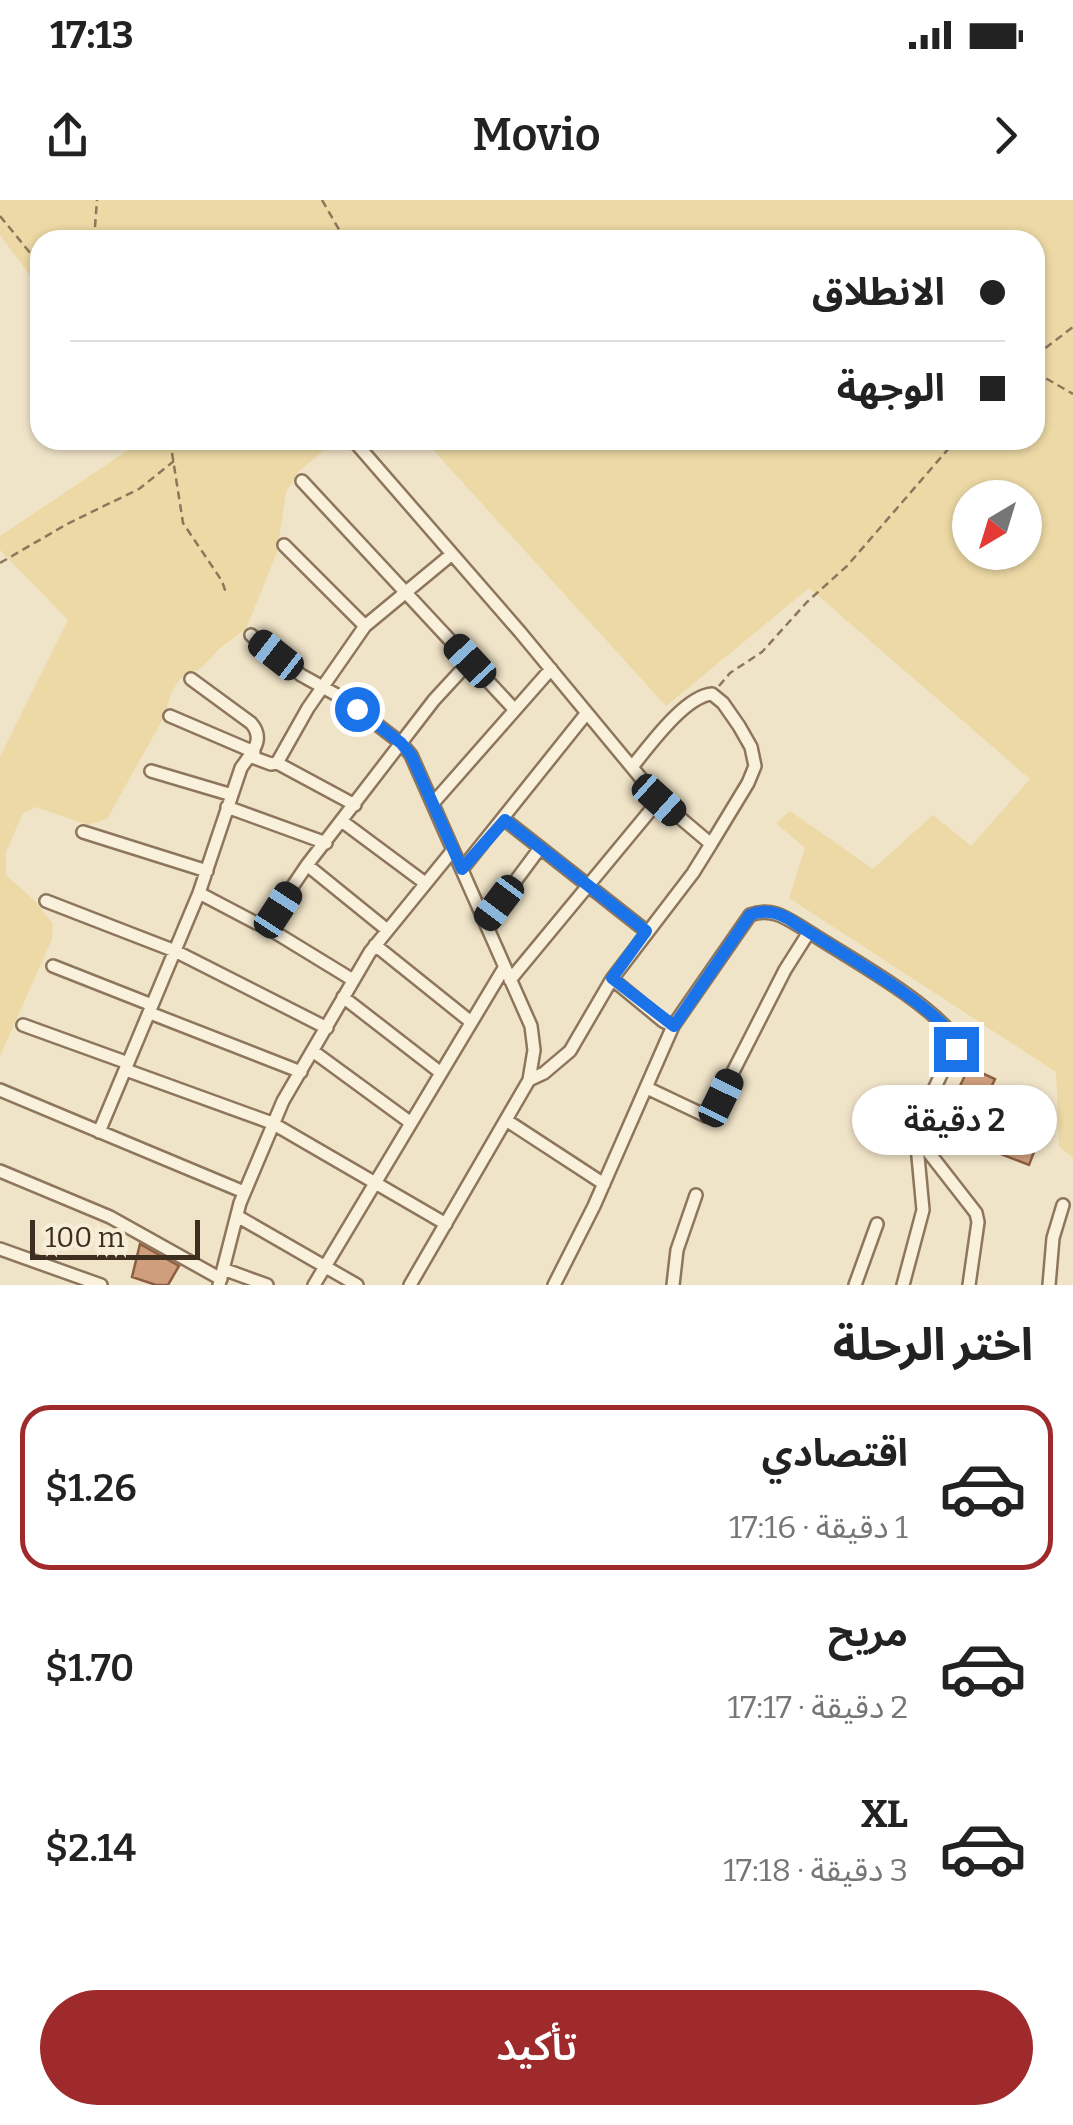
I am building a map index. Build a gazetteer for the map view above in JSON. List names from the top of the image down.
{
  "scale_bar": "100 m",
  "north": "bottom left",
  "page": {
    "status": "17:13",
    "header": "Movio",
    "banner": ["الانطلاق", "الوجهة"],
    "bubble": "2 دقيقة",
    "scale": "100 m",
    "heading": "اختر الرحلة",
    "list": [
      {
        "name": "اقتصادي",
        "note": "1 دقيقة · 17:16",
        "value": "$1.26"
      },
      {
        "name": "مريح",
        "note": "2 دقيقة · 17:17",
        "value": "$1.70"
      },
      {
        "name": "XL",
        "note": "3 دقيقة · 17:18",
        "value": "$2.14"
      }
    ],
    "buttons": "تأكيد"
  }
}
